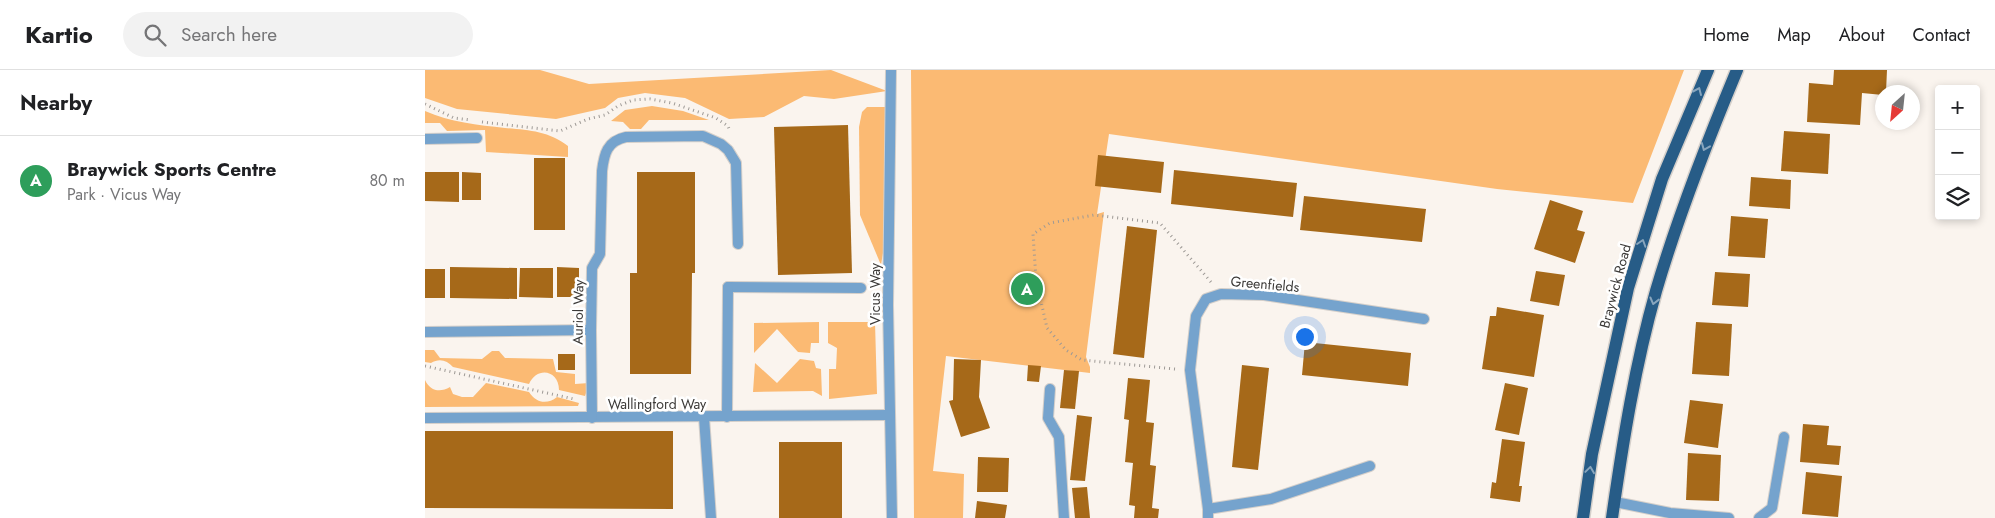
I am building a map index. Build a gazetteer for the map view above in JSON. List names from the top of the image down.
{
  "streets": {
    "main road": ["Braywick Road"],
    "street": [
      "Greenfields",
      "Vicus Way",
      "Auriol Way",
      "Wallingford Way"
    ]
  },
  "crossings": [
    ["Vicus Way", "Wallingford Way"],
    ["Auriol Way", "Wallingford Way"]
  ],
  "north": "bottom left",
  "page": {
    "header": "Kartio",
    "search": "Search here",
    "nav": [
      "Home",
      "Map",
      "About",
      "Contact"
    ],
    "heading": "Nearby",
    "map_buttons": ["+", "−"],
    "list": [
      {
        "mark": "A",
        "name": "Braywick Sports Centre",
        "note": "Park · Vicus Way",
        "value": "80 m"
      }
    ],
    "pins": "A"
  }
}
